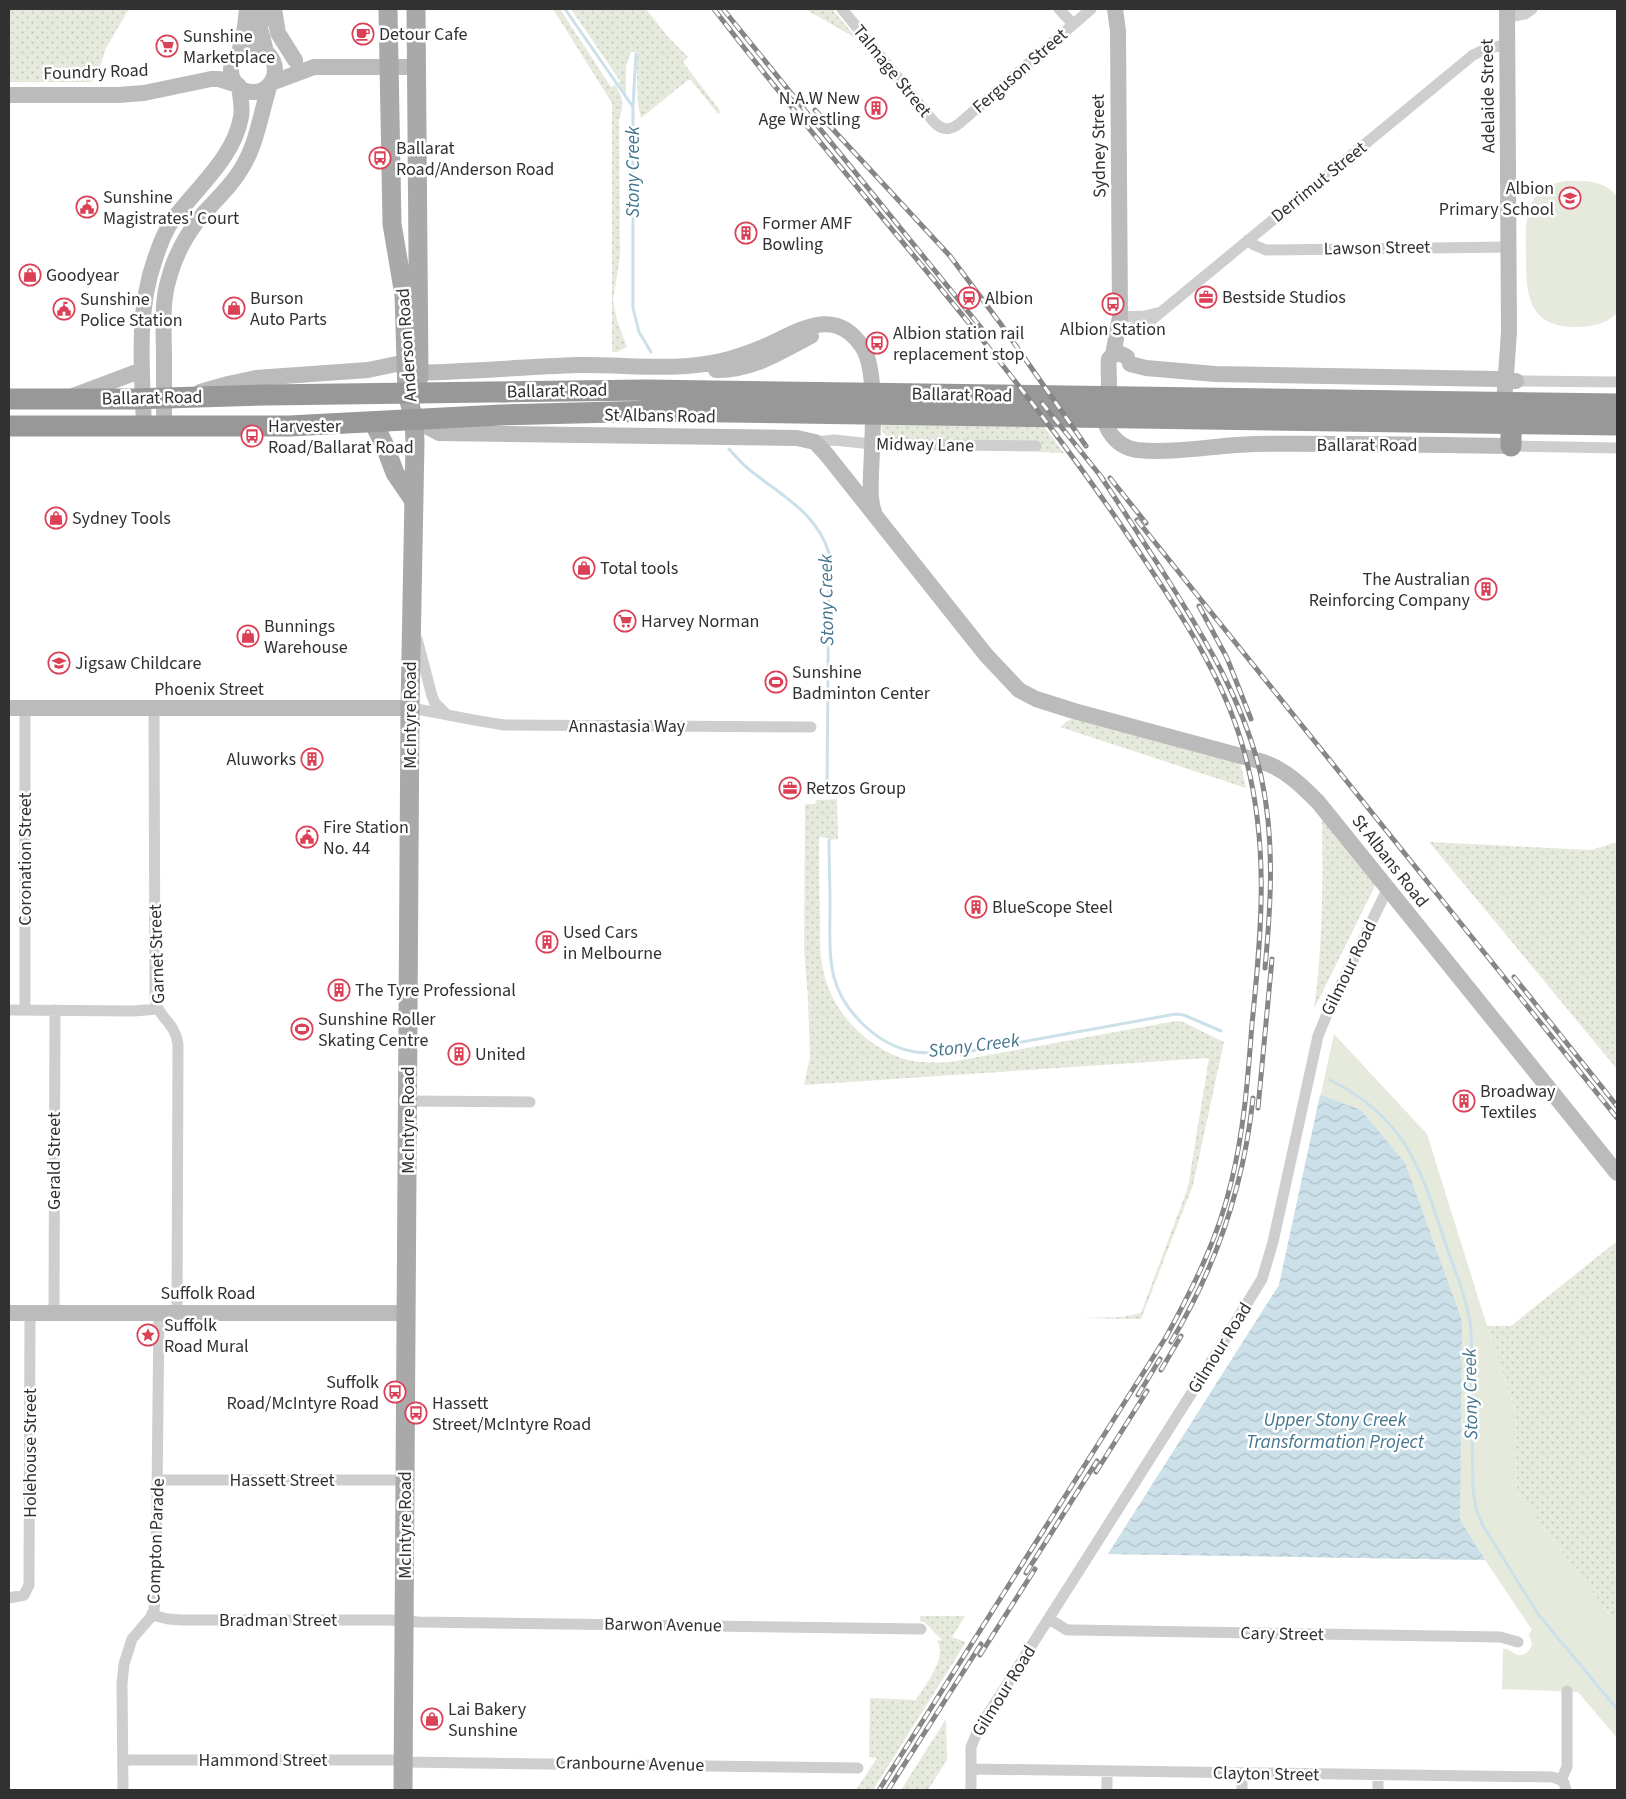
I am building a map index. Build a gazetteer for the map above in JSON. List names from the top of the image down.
{
  "streets": {
    "highway": ["Ballarat Road"],
    "main road": ["Anderson Road", "McIntyre Road"],
    "street": [
      "Talmage Street",
      "Ferguson Street",
      "Foundry Road",
      "Adelaide Street",
      "Sydney Street",
      "Derrimut Street",
      "Lawson Street",
      "St Albans Road",
      "Midway Lane",
      "Phoenix Street",
      "Annastasia Way",
      "Coronation Street",
      "Garnet Street",
      "Gilmour Road",
      "Gerald Street",
      "Suffolk Road",
      "Holehouse Street",
      "Hassett Street",
      "Compton Parade",
      "Bradman Street",
      "Barwon Avenue",
      "Cary Street",
      "Hammond Street",
      "Cranbourne Avenue",
      "Clayton Street"
    ]
  },
  "crossings": [
    ["Talmage Street", "Ferguson Street"],
    ["Adelaide Street", "Derrimut Street"],
    ["Adelaide Street", "Lawson Street"],
    ["Adelaide Street", "Ballarat Road"],
    ["Sydney Street", "Derrimut Street"],
    ["Sydney Street", "Ballarat Road"],
    ["Derrimut Street", "Lawson Street"],
    ["Anderson Road", "Ballarat Road"],
    ["Anderson Road", "St Albans Road"],
    ["Anderson Road", "McIntyre Road"],
    ["Ballarat Road", "St Albans Road"],
    ["Ballarat Road", "McIntyre Road"],
    ["St Albans Road", "Midway Lane"],
    ["St Albans Road", "McIntyre Road"],
    ["St Albans Road", "Gilmour Road"],
    ["Phoenix Street", "McIntyre Road"],
    ["Phoenix Street", "Annastasia Way"],
    ["Phoenix Street", "Coronation Street"],
    ["Phoenix Street", "Garnet Street"],
    ["McIntyre Road", "Annastasia Way"],
    ["McIntyre Road", "Suffolk Road"],
    ["McIntyre Road", "Hassett Street"],
    ["McIntyre Road", "Bradman Street"],
    ["McIntyre Road", "Barwon Avenue"],
    ["McIntyre Road", "Hammond Street"],
    ["McIntyre Road", "Cranbourne Avenue"],
    ["Garnet Street", "Suffolk Road"],
    ["Gilmour Road", "Cary Street"],
    ["Gilmour Road", "Clayton Street"],
    ["Gerald Street", "Suffolk Road"],
    ["Suffolk Road", "Holehouse Street"],
    ["Suffolk Road", "Compton Parade"],
    ["Hassett Street", "Compton Parade"],
    ["Compton Parade", "Bradman Street"],
    ["Compton Parade", "Hammond Street"],
    ["Bradman Street", "Barwon Avenue"],
    ["Hammond Street", "Cranbourne Avenue"]
  ],
  "water": ["Stony Creek", "Upper Stony Creek Transformation Project"],
  "places": {
    "cafe": ["Detour Cafe"],
    "supermarket": ["Sunshine Marketplace", "Harvey Norman"],
    "building": [
      "N.A.W New Age Wrestling",
      "Former AMF Bowling",
      "The Australian Reinforcing Company",
      "Aluworks",
      "BlueScope Steel",
      "Used Cars in Melbourne",
      "The Tyre Professional",
      "United",
      "Broadway Textiles"
    ],
    "bus stop": [
      "Ballarat Road/Anderson Road",
      "Albion Station",
      "Albion station rail replacement stop",
      "Harvester Road/Ballarat Road",
      "Suffolk Road/McIntyre Road",
      "Hassett Street/McIntyre Road"
    ],
    "school or university": ["Albion Primary School", "Jigsaw Childcare"],
    "public building": ["Sunshine Magistrates' Court", "Sunshine Police Station", "Fire Station No. 44"],
    "shop": [
      "Goodyear",
      "Burson Auto Parts",
      "Sydney Tools",
      "Total tools",
      "Bunnings Warehouse",
      "Lai Bakery Sunshine"
    ],
    "office": ["Bestside Studios", "Retzos Group"],
    "station": ["Albion"],
    "sports": ["Sunshine Badminton Center", "Sunshine Roller Skating Centre"],
    "place": ["Suffolk Road Mural"]
  }
}
